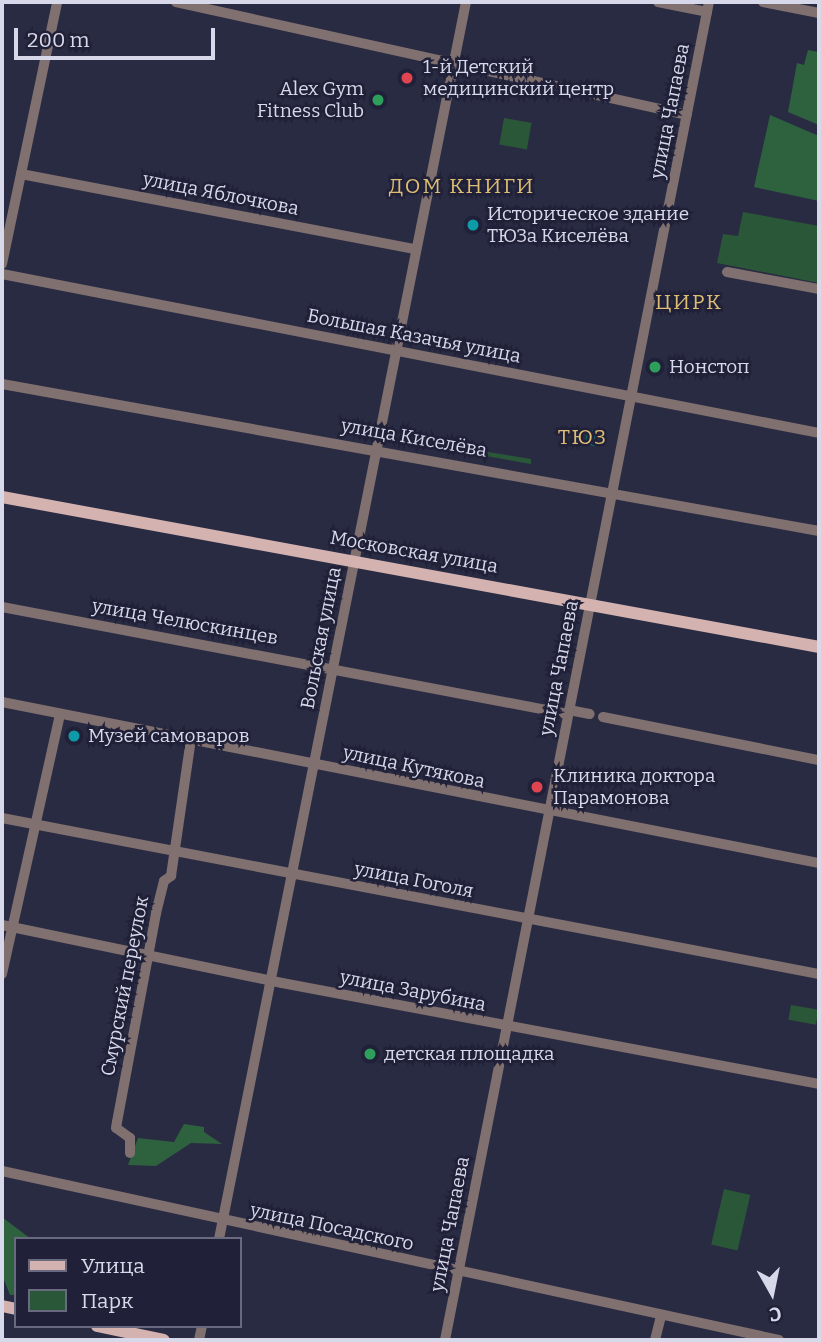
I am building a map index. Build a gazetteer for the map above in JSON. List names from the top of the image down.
{
  "streets": {
    "main road": ["Московская улица"],
    "street": [
      "улица Чапаева",
      "улица Яблочкова",
      "Большая Казачья улица",
      "улица Киселёва",
      "улица Челюскинцев",
      "Вольская улица",
      "улица Кутякова",
      "улица Гоголя",
      "Смурский переулок",
      "улица Зарубина",
      "улица Посадского"
    ]
  },
  "crossings": [
    ["улица Чапаева", "Большая Казачья улица"],
    ["улица Чапаева", "улица Киселёва"],
    ["улица Чапаева", "Московская улица"],
    ["улица Чапаева", "улица Челюскинцев"],
    ["улица Чапаева", "улица Кутякова"],
    ["улица Чапаева", "улица Гоголя"],
    ["улица Чапаева", "улица Зарубина"],
    ["улица Чапаева", "улица Посадского"],
    ["улица Яблочкова", "Вольская улица"],
    ["Большая Казачья улица", "Вольская улица"],
    ["улица Киселёва", "Вольская улица"],
    ["Московская улица", "Вольская улица"],
    ["улица Челюскинцев", "Вольская улица"],
    ["Вольская улица", "улица Кутякова"],
    ["Вольская улица", "улица Гоголя"],
    ["Вольская улица", "улица Зарубина"],
    ["Вольская улица", "улица Посадского"],
    ["улица Кутякова", "Смурский переулок"],
    ["улица Гоголя", "Смурский переулок"],
    ["Смурский переулок", "улица Зарубина"]
  ],
  "districts": ["ДОМ КНИГИ", "ЦИРК", "ТЮЗ"],
  "places": [
    "1-й Детский медицинский центр",
    "Alex Gym Fitness Club",
    "Историческое здание ТЮЗа Киселёва",
    "Нонстоп",
    "Музей самоваров",
    "Клиника доктора Парамонова",
    "детская площадка"
  ],
  "legend": ["Улица", "Парк"],
  "scale_bar": "200 m",
  "north": "bottom"
}
